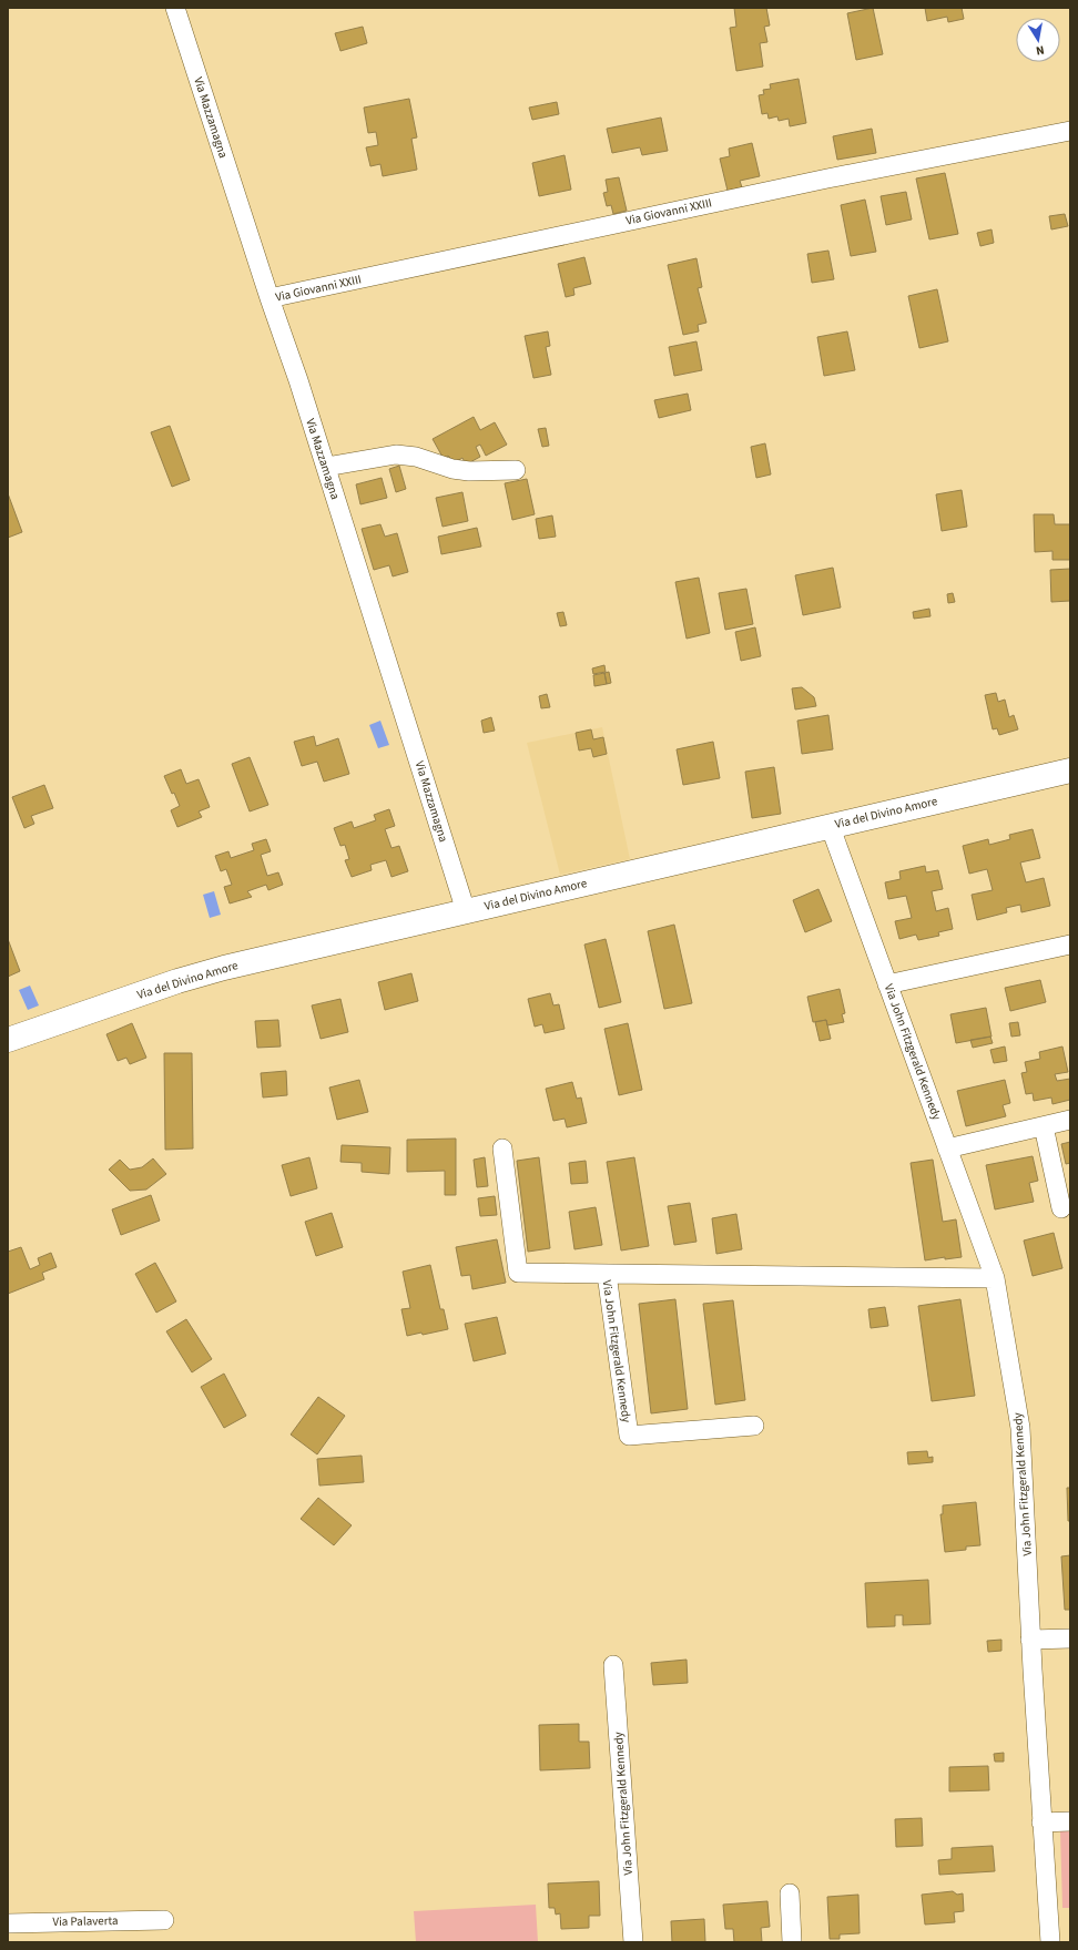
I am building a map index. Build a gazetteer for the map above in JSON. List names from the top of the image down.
{
  "streets": {
    "main road": ["Via del Divino Amore"],
    "street": [
      "Via Mazzamagna",
      "Via Giovanni XXIII",
      "Via John Fitzgerald Kennedy",
      "Via Palaverta"
    ]
  },
  "crossings": [
    ["Via Mazzamagna", "Via Giovanni XXIII"],
    ["Via Mazzamagna", "Via del Divino Amore"],
    ["Via del Divino Amore", "Via John Fitzgerald Kennedy"]
  ],
  "north": "bottom"
}
